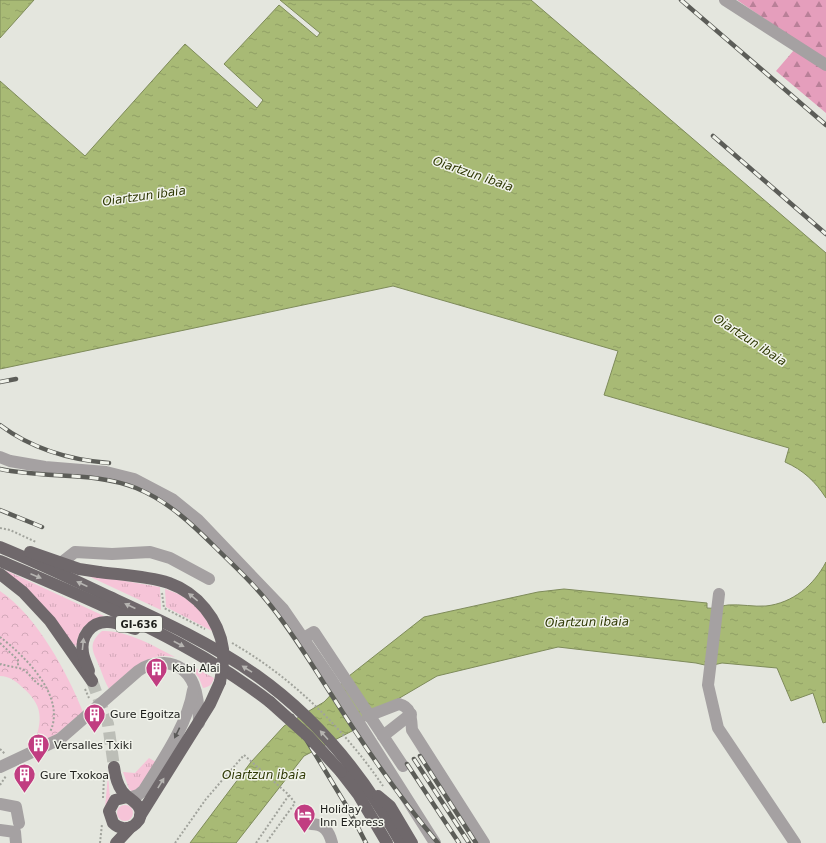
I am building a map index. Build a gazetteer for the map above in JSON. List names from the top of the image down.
{
  "streets": {
    "main road": ["GI-636"]
  },
  "water": ["Oiartzun ibaia"],
  "places": {
    "building": [
      "Kabi Alai",
      "Gure Egoitza",
      "Versalles Txiki",
      "Gure Txokoa"
    ],
    "hotel": ["Holiday Inn Express"]
  }
}
